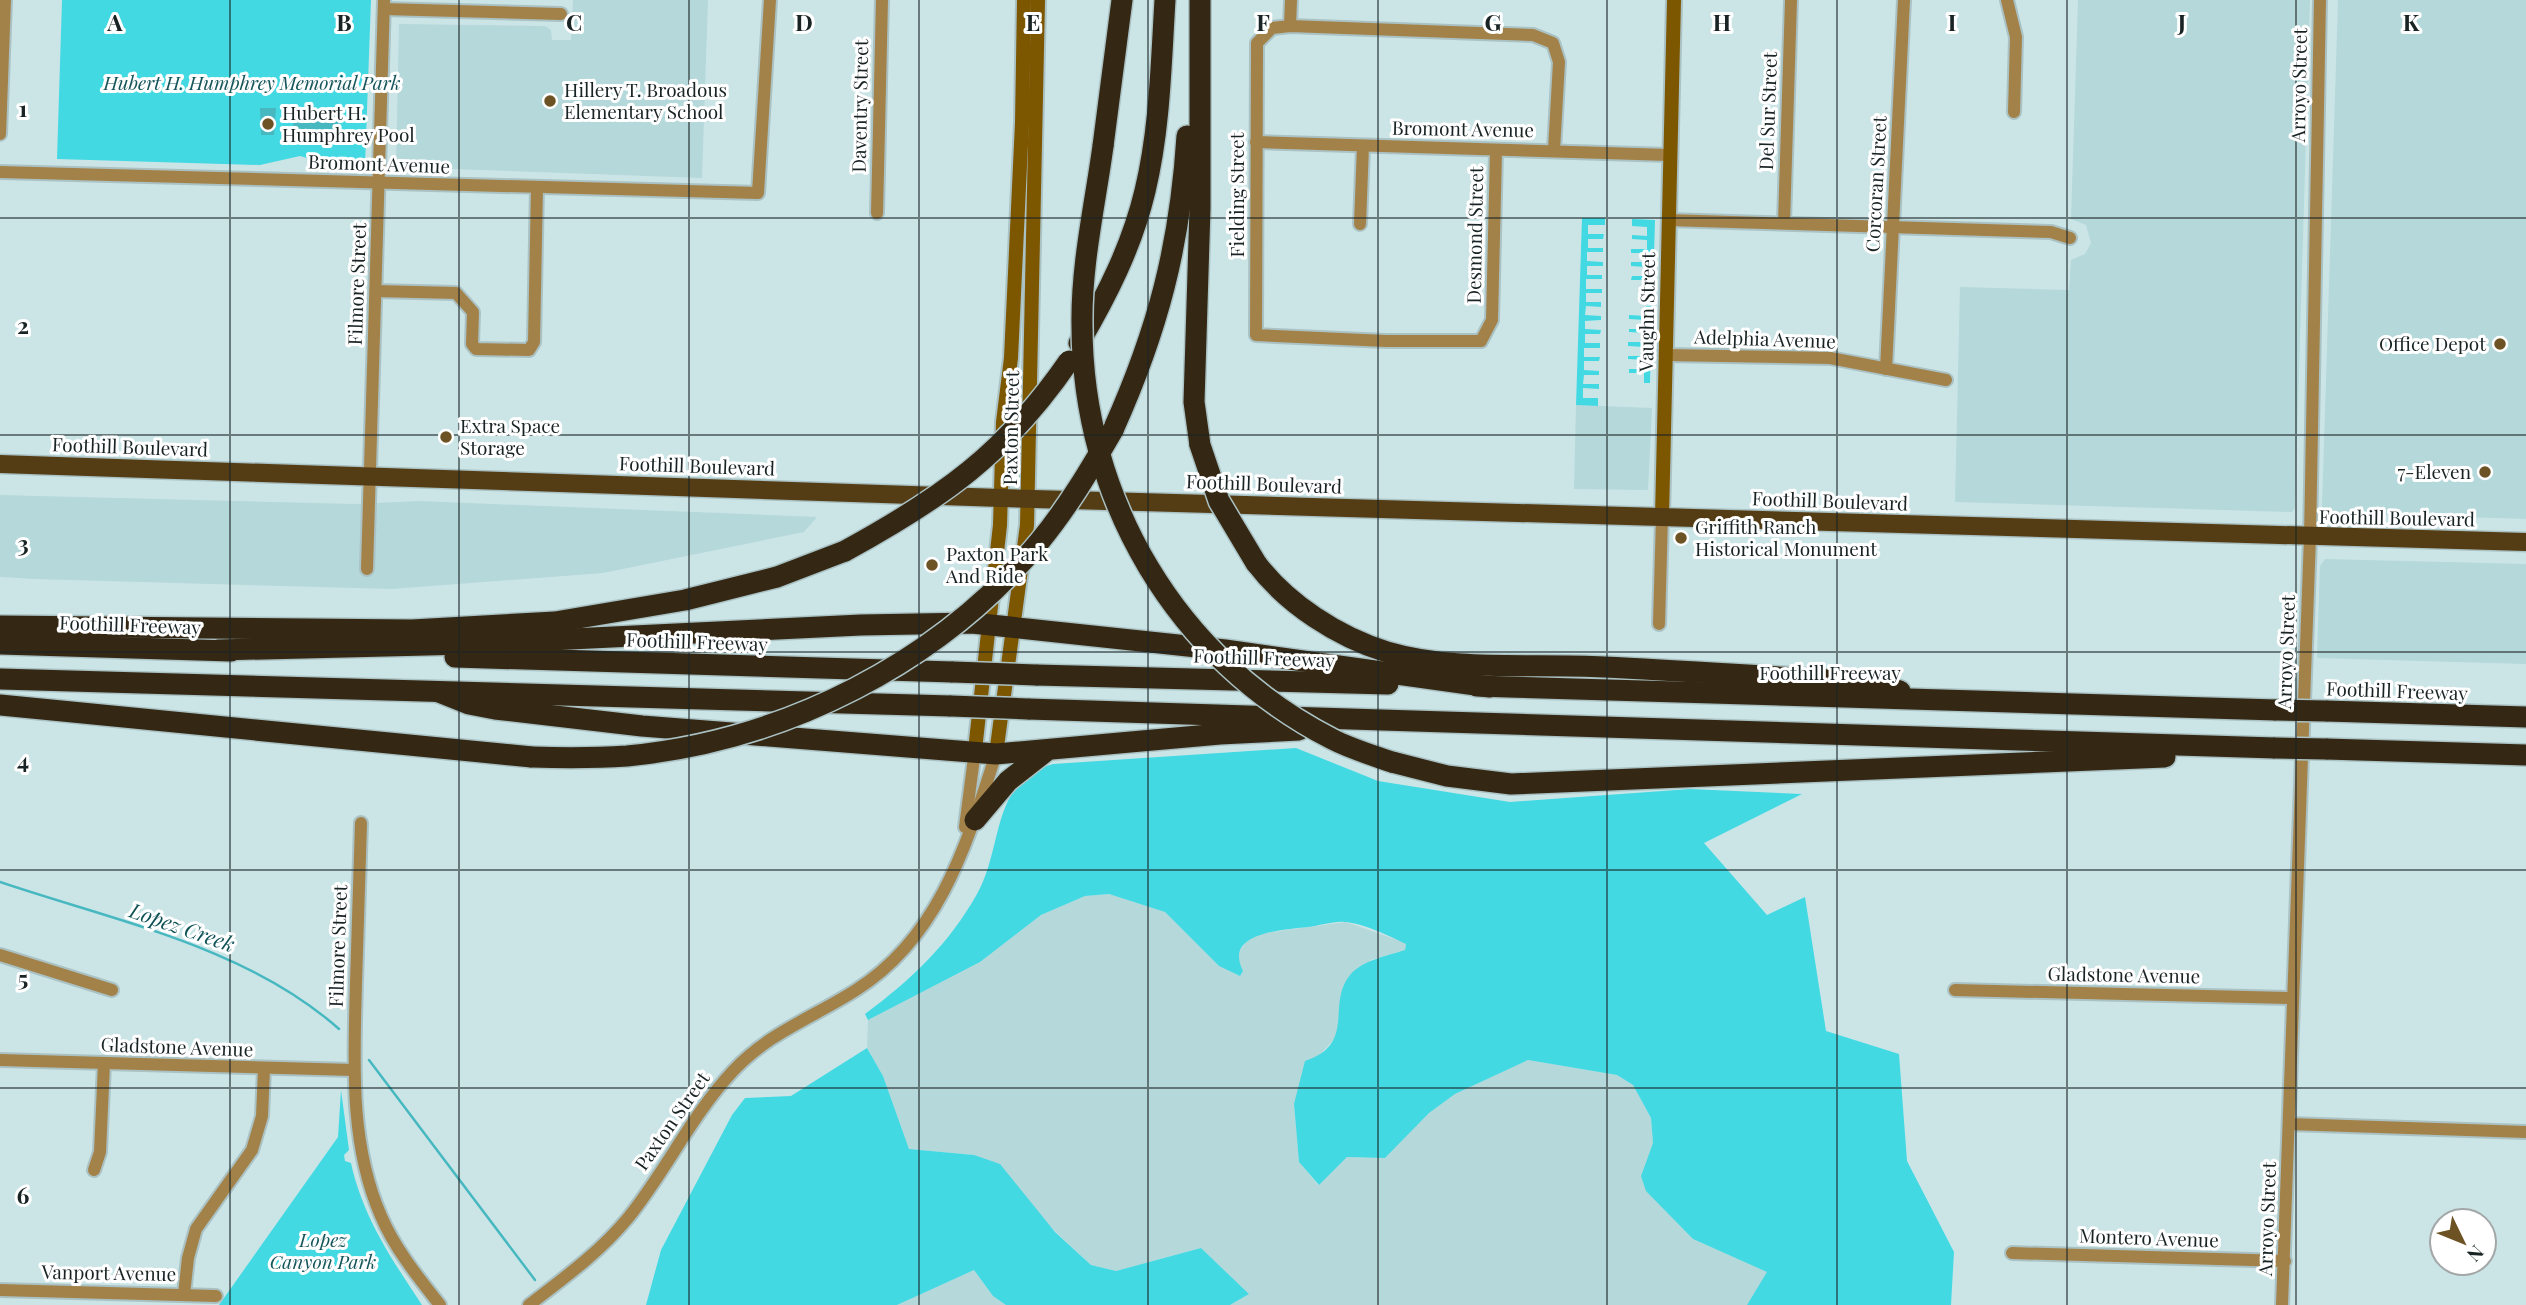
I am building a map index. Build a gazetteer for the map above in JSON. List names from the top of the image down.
{
  "streets": {
    "highway": ["Foothill Freeway"],
    "main road": ["Foothill Boulevard"],
    "street": [
      "Arroyo Street",
      "Daventry Street",
      "Del Sur Street",
      "Bromont Avenue",
      "Corcoran Street",
      "Fielding Street",
      "Desmond Street",
      "Filmore Street",
      "Vaughn Street",
      "Adelphia Avenue",
      "Paxton Street",
      "Gladstone Avenue",
      "Montero Avenue",
      "Vanport Avenue"
    ]
  },
  "crossings": [
    ["Arroyo Street", "Foothill Boulevard"],
    ["Arroyo Street", "Gladstone Avenue"],
    ["Arroyo Street", "Montero Avenue"],
    ["Bromont Avenue", "Fielding Street"],
    ["Bromont Avenue", "Desmond Street"],
    ["Bromont Avenue", "Filmore Street"],
    ["Bromont Avenue", "Vaughn Street"],
    ["Corcoran Street", "Adelphia Avenue"],
    ["Fielding Street", "Desmond Street"],
    ["Filmore Street", "Foothill Boulevard"],
    ["Filmore Street", "Gladstone Avenue"],
    ["Vaughn Street", "Adelphia Avenue"],
    ["Vaughn Street", "Foothill Boulevard"],
    ["Paxton Street", "Foothill Boulevard"]
  ],
  "water": ["Lopez Creek"],
  "parks": ["Hubert H. Humphrey Memorial Park", "Lopez Canyon Park"],
  "places": [
    "Hillery T. Broadous Elementary School",
    "Hubert H. Humphrey Pool",
    "Office Depot",
    "Extra Space Storage",
    "7-Eleven",
    "Griffith Ranch Historical Monument",
    "Paxton Park And Ride"
  ],
  "north": "bottom right",
  "grid": {
    "columns": [
      "A",
      "B",
      "C",
      "D",
      "E",
      "F",
      "G",
      "H",
      "I",
      "J",
      "K"
    ],
    "rows": [
      "1",
      "2",
      "3",
      "4",
      "5",
      "6"
    ]
  }
}
